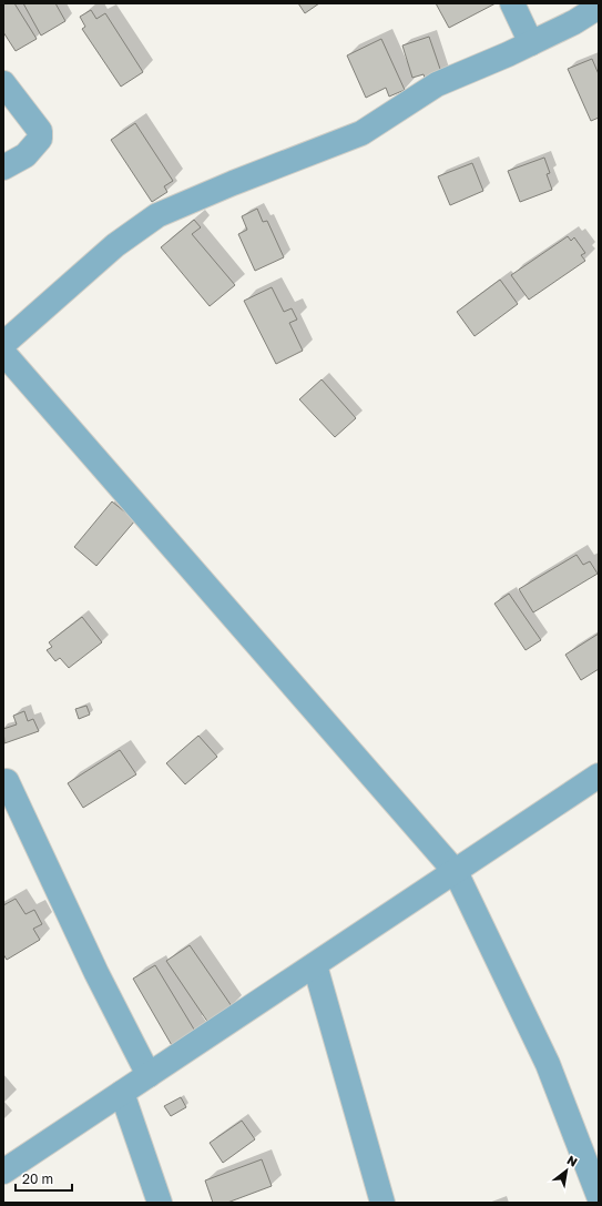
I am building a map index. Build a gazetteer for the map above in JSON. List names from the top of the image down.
{
  "scale_bar": "20 m",
  "north": "top right"
}
